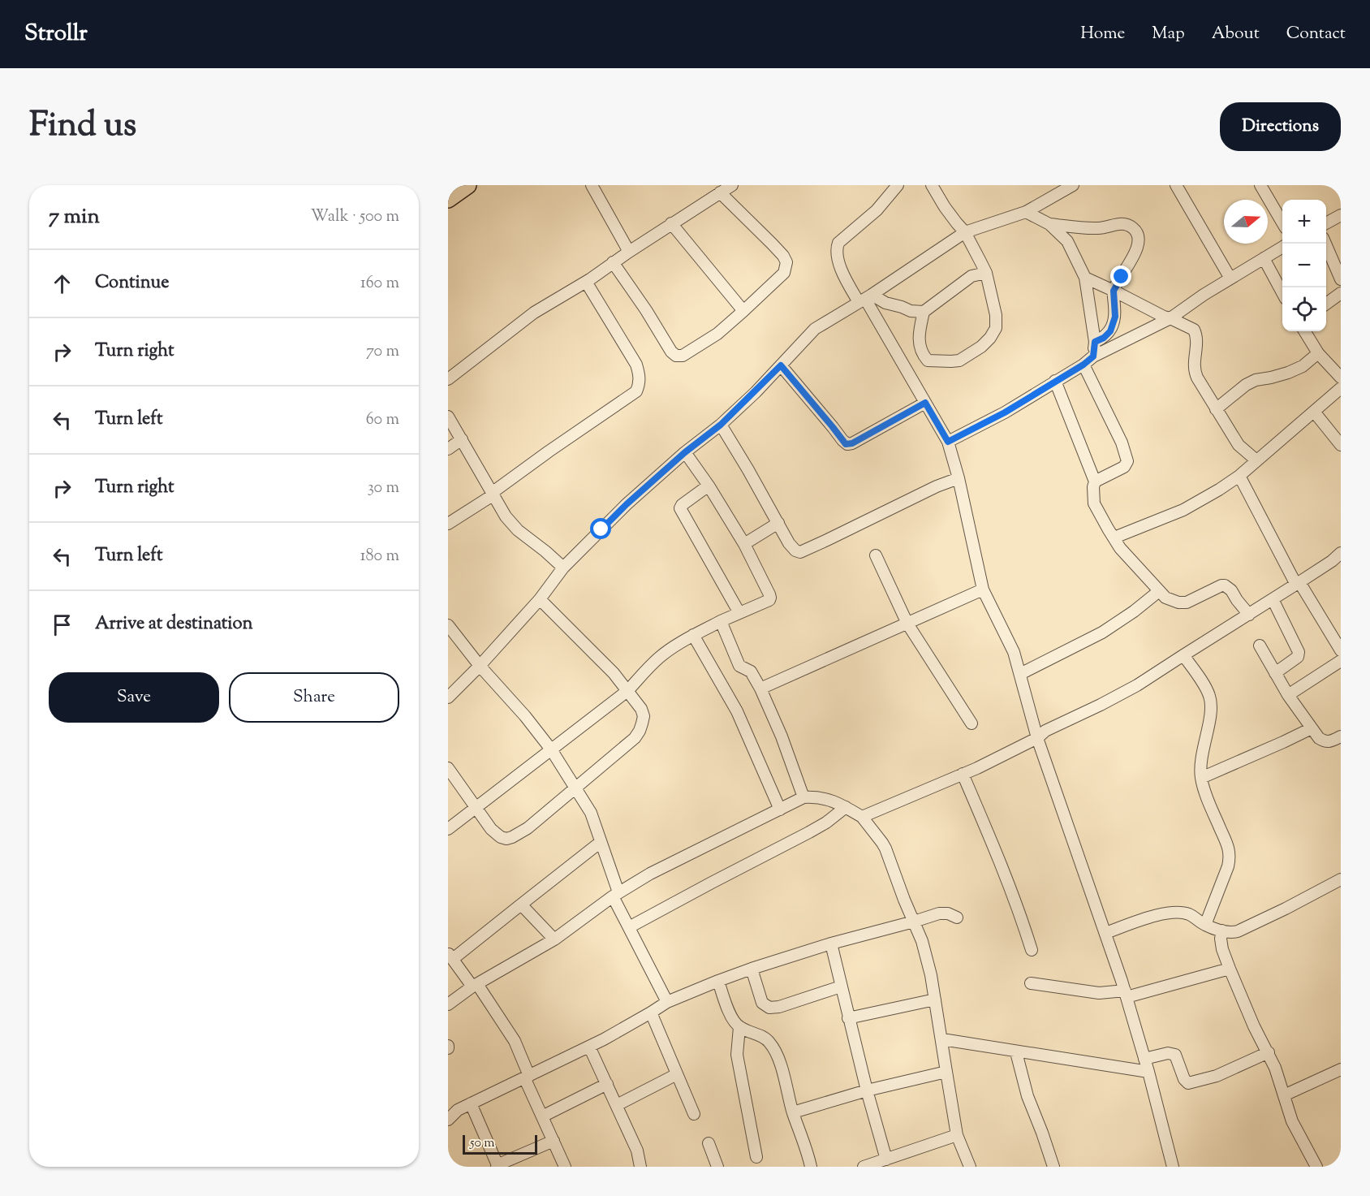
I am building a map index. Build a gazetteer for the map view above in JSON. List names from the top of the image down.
{
  "scale_bar": "50 m",
  "north": "right",
  "page": {
    "header": "Strollr",
    "nav": [
      "Home",
      "Map",
      "About",
      "Contact"
    ],
    "title": "Find us",
    "buttons": [
      "Directions",
      ["Save", "Share"]
    ],
    "heading": ["7 min", "Walk · 500 m"],
    "map_buttons": ["+", "−"],
    "list": [
      ["Continue", "160 m"],
      ["Turn right", "70 m"],
      ["Turn left", "60 m"],
      ["Turn right", "30 m"],
      ["Turn left", "180 m"],
      "Arrive at destination"
    ],
    "scale": "50 m"
  }
}
